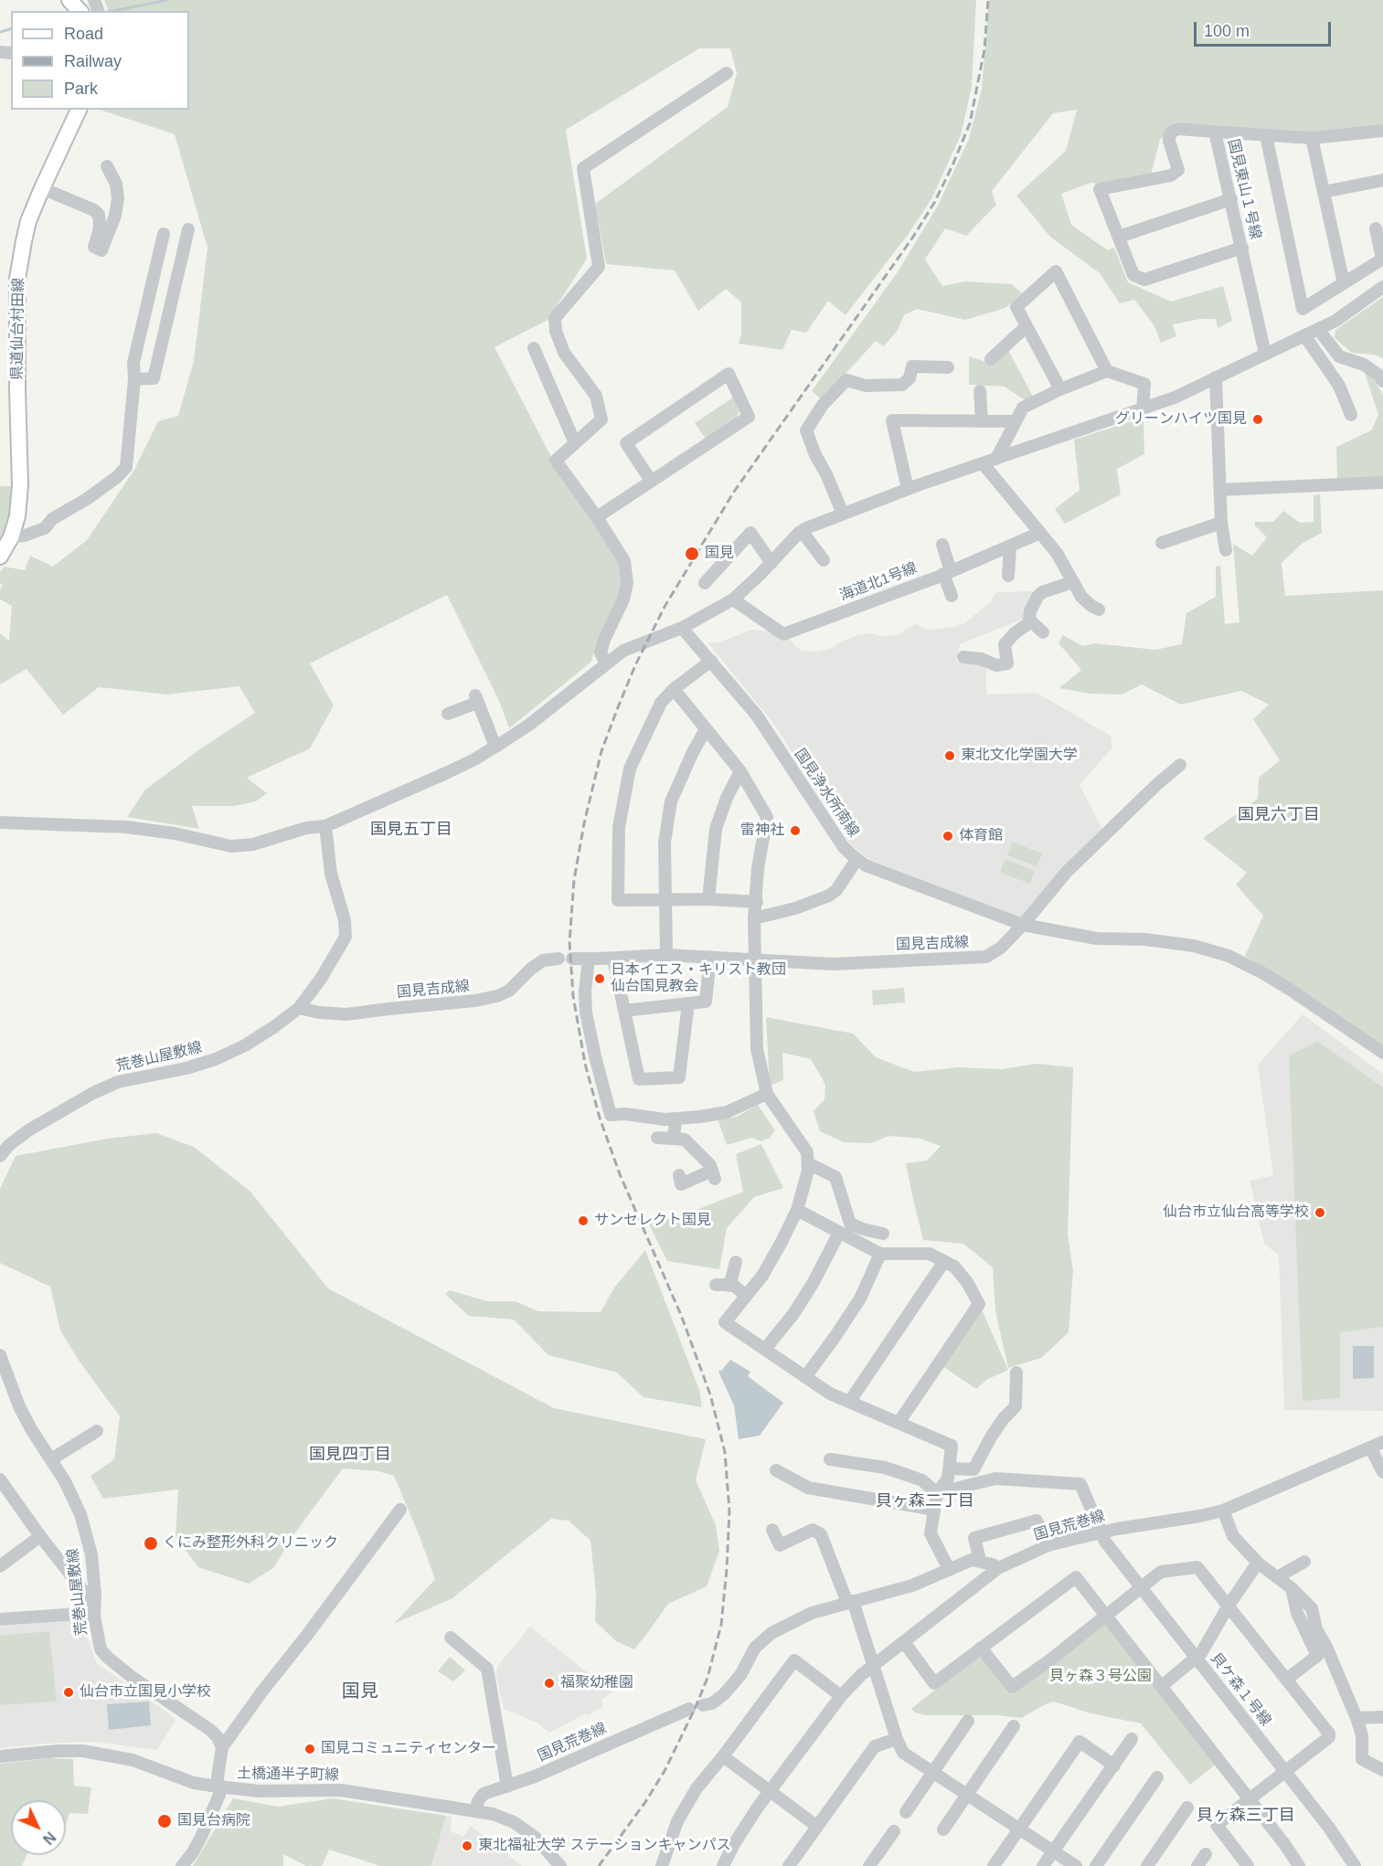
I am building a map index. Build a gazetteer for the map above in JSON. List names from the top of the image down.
{
  "streets": {
    "main road": ["県道仙台村田線"],
    "street": [
      "国見東山１号線",
      "海道北1号線",
      "国見浄水所南線",
      "国見吉成線",
      "荒巻山屋敷線",
      "国見荒巻線",
      "貝ケ森１号線",
      "土橋通半子町線"
    ]
  },
  "crossings": [
    ["国見浄水所南線", "国見吉成線"],
    ["国見吉成線", "荒巻山屋敷線"],
    ["国見荒巻線", "貝ケ森１号線"],
    ["国見荒巻線", "土橋通半子町線"]
  ],
  "districts": [
    "国見六丁目",
    "国見五丁目",
    "国見四丁目",
    "貝ヶ森二丁目",
    "国見",
    "貝ヶ森三丁目"
  ],
  "parks": ["貝ヶ森３号公園"],
  "places": [
    "グリーンハイツ国見",
    "国見",
    "東北文化学園大学",
    "雷神社",
    "体育館",
    "日本イエス・キリスト教団 仙台国見教会",
    "仙台市立仙台高等学校",
    "サンセレクト国見",
    "くにみ整形外科クリニック",
    "福聚幼稚園",
    "仙台市立国見小学校",
    "国見コミュニティセンター",
    "国見台病院",
    "東北福祉大学 ステーションキャンパス"
  ],
  "legend": ["Road", "Railway", "Park"],
  "scale_bar": "100 m",
  "north": "bottom right"
}
